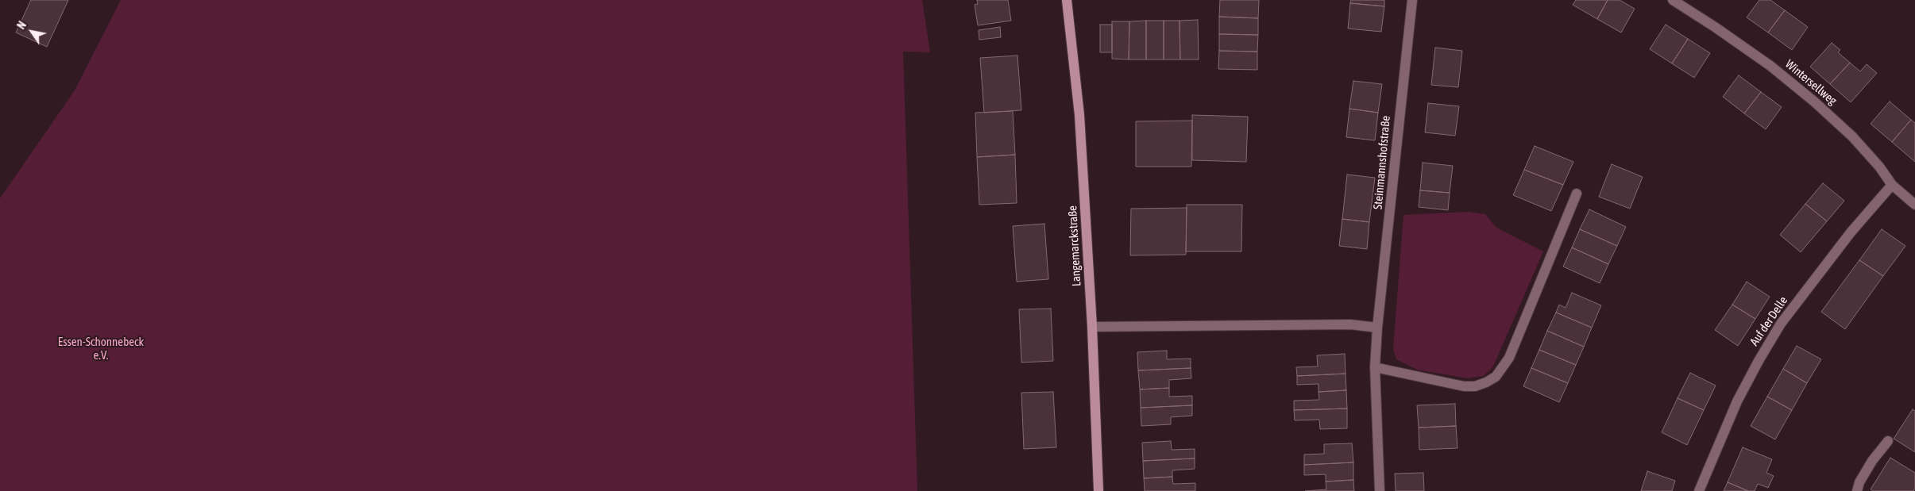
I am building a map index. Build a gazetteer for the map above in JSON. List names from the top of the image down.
{
  "streets": {
    "street": [
      "Wintersellweg",
      "Steinmannshofstraße",
      "Langemarckstraße",
      "Auf der Delle"
    ]
  },
  "crossings": [
    ["Wintersellweg", "Auf der Delle"]
  ],
  "parks": ["Essen-Schonnebeck e.V."],
  "north": "top left"
}
